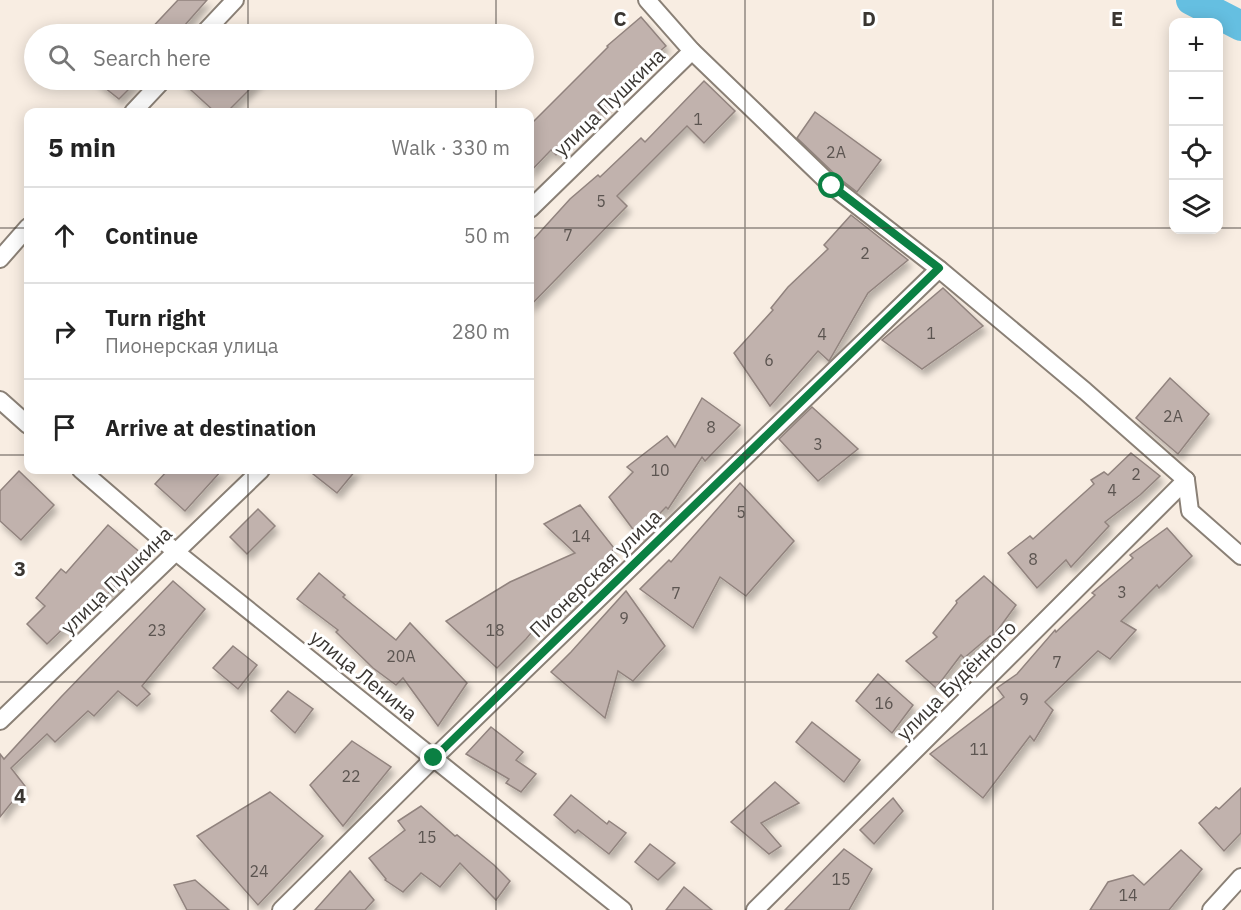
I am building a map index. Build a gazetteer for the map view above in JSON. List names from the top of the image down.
{
  "streets": {
    "street": [
      "улица Пушкина",
      "Пионерская улица",
      "улица Ленина",
      "улица Будённого"
    ]
  },
  "crossings": [
    ["улица Пушкина", "улица Ленина"],
    ["Пионерская улица", "улица Ленина"]
  ],
  "house_numbers": [
    "1",
    "2А",
    "5",
    "7",
    "2",
    "1",
    "4",
    "6",
    "2А",
    "8",
    "3",
    "10",
    "2",
    "4",
    "5",
    "14",
    "8",
    "3",
    "7",
    "9",
    "23",
    "18",
    "20А",
    "7",
    "9",
    "16",
    "11",
    "22",
    "15",
    "24",
    "15",
    "14"
  ],
  "page": {
    "map_buttons": ["+", "−"],
    "search": "Search here",
    "heading": ["5 min", "Walk · 330 m"],
    "list": [
      ["Continue", "50 m"],
      ["Turn right", "Пионерская улица", "280 m"],
      "Arrive at destination"
    ]
  },
  "grid": {
    "columns": ["C", "D", "E"],
    "rows": ["3", "4"]
  }
}
